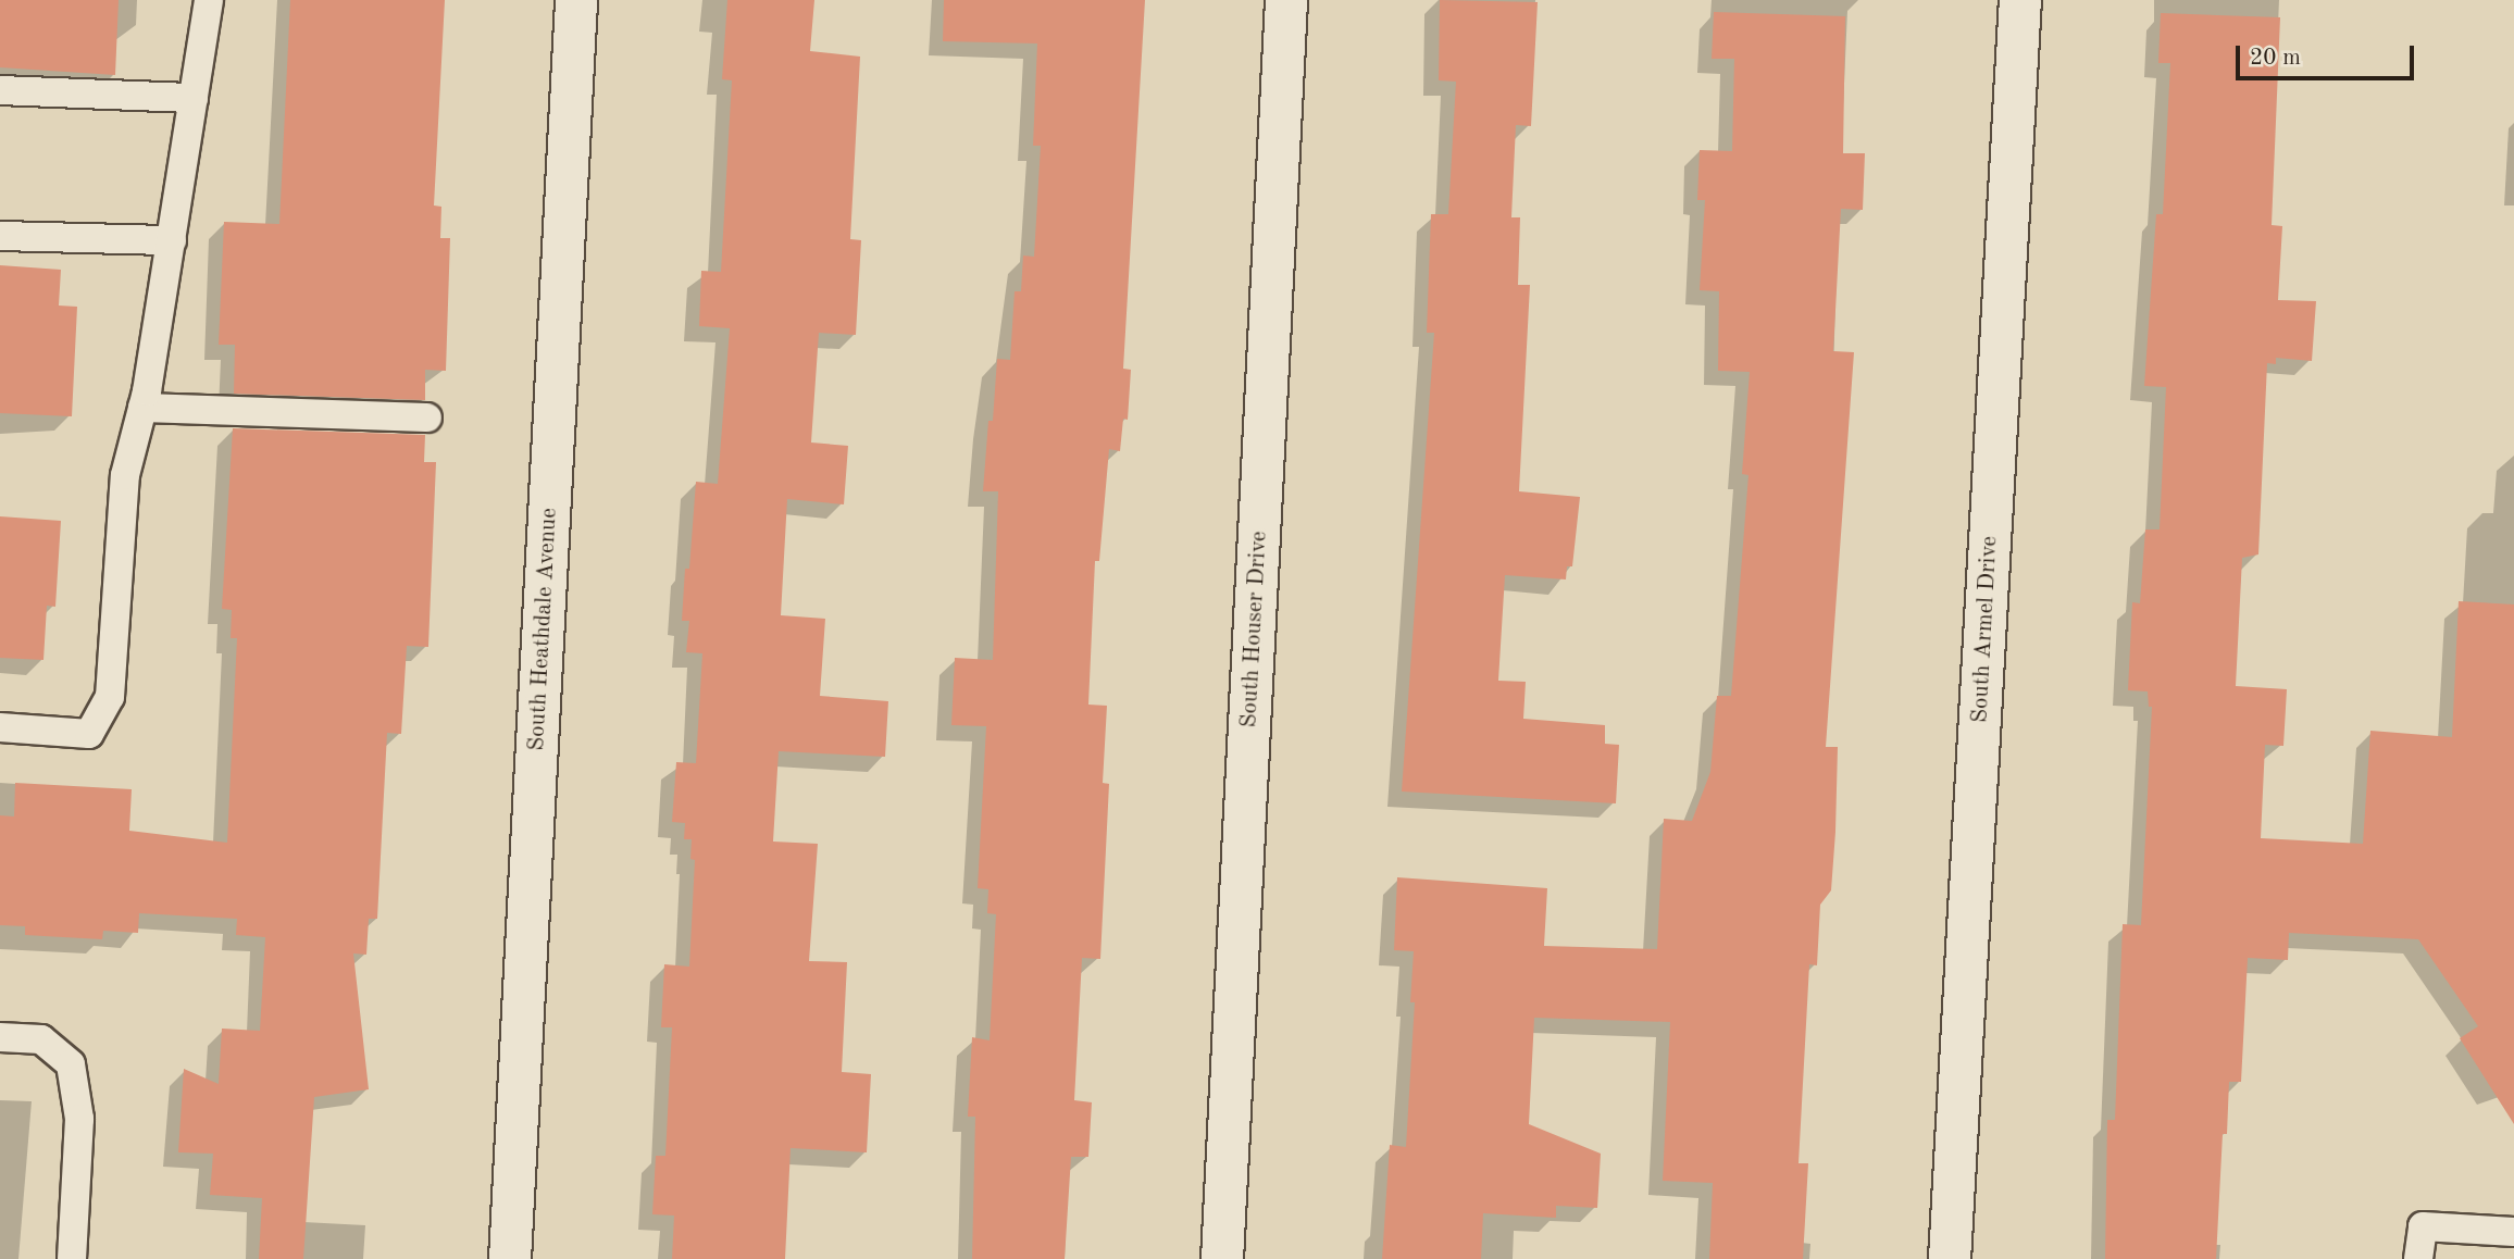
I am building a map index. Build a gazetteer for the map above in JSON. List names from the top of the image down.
{
  "streets": {
    "street": ["South Heathdale Avenue", "South Houser Drive", "South Armel Drive"]
  },
  "scale_bar": "20 m"
}
